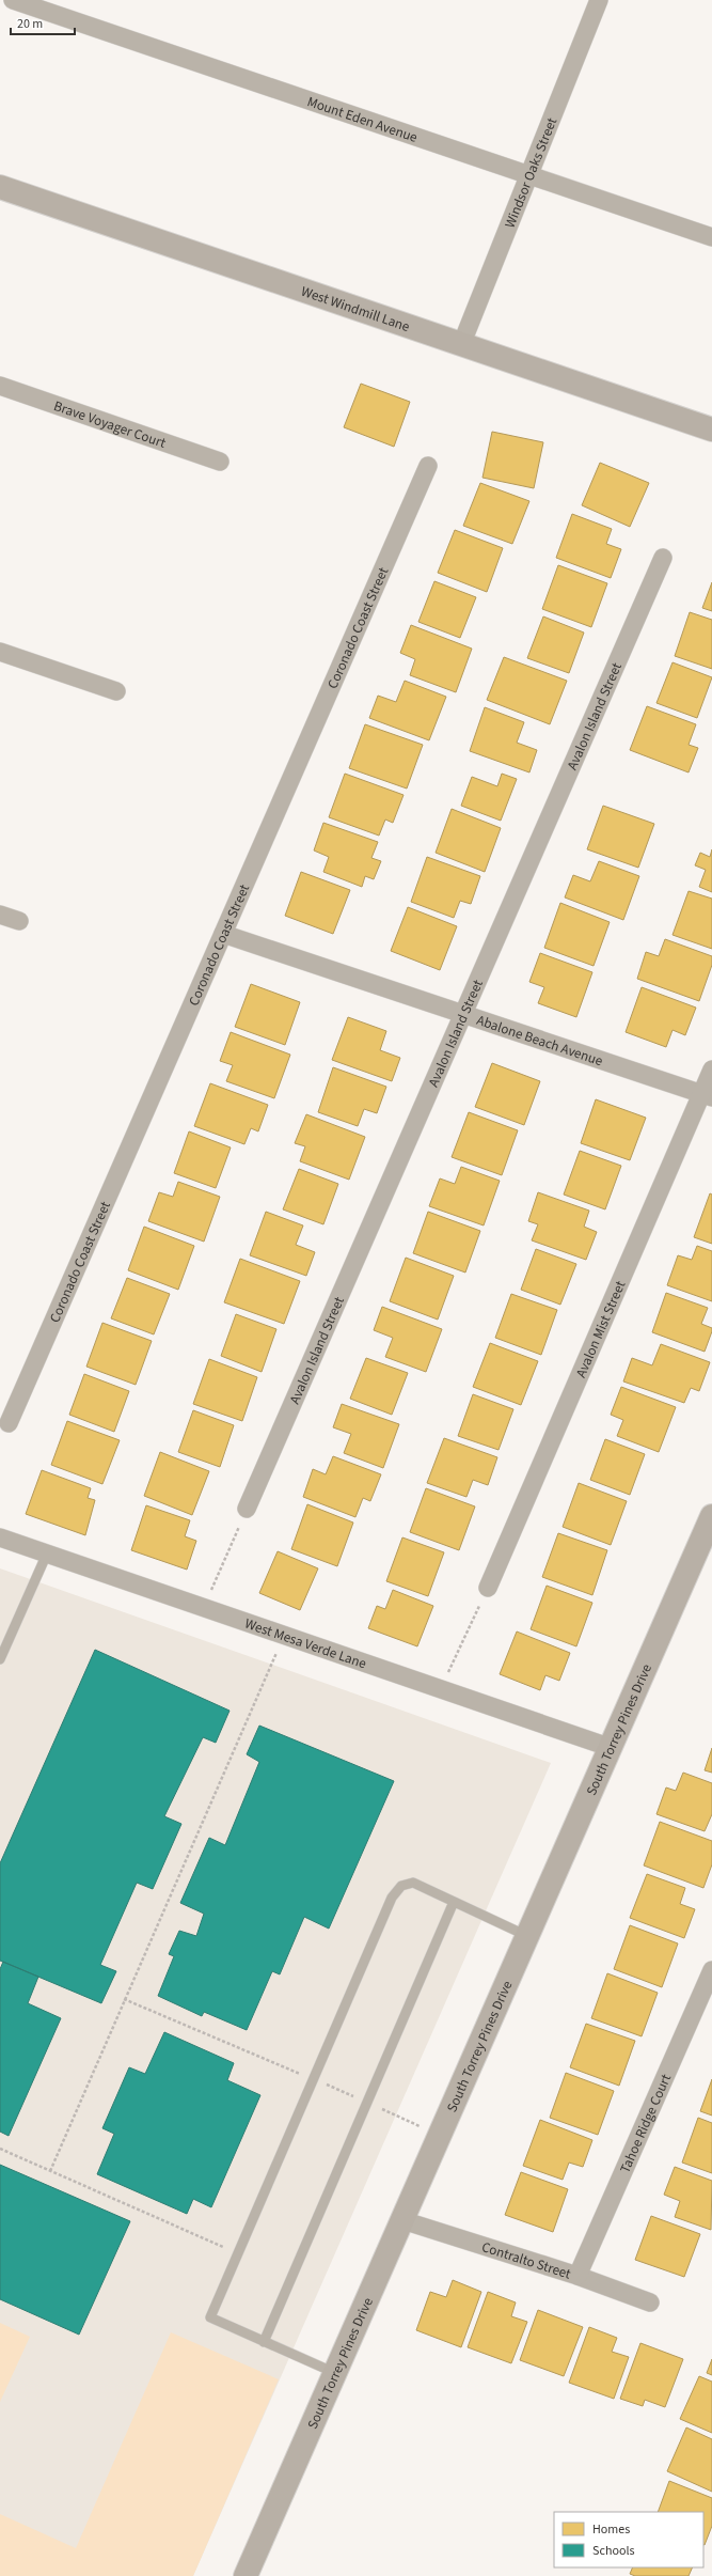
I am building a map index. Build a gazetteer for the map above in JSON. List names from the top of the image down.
{
  "streets": {
    "street": [
      "Mount Eden Avenue",
      "Windsor Oaks Street",
      "West Windmill Lane",
      "Brave Voyager Court",
      "Coronado Coast Street",
      "Avalon Island Street",
      "Abalone Beach Avenue",
      "Avalon Mist Street",
      "West Mesa Verde Lane",
      "South Torrey Pines Drive",
      "Tahoe Ridge Court",
      "Contralto Street"
    ]
  },
  "crossings": [
    ["Mount Eden Avenue", "Windsor Oaks Street"],
    ["Windsor Oaks Street", "West Windmill Lane"],
    ["Coronado Coast Street", "Abalone Beach Avenue"],
    ["Avalon Island Street", "Abalone Beach Avenue"],
    ["Abalone Beach Avenue", "Avalon Mist Street"],
    ["West Mesa Verde Lane", "South Torrey Pines Drive"],
    ["South Torrey Pines Drive", "Contralto Street"],
    ["Tahoe Ridge Court", "Contralto Street"]
  ],
  "legend": ["Homes", "Schools"],
  "scale_bar": "20 m"
}
